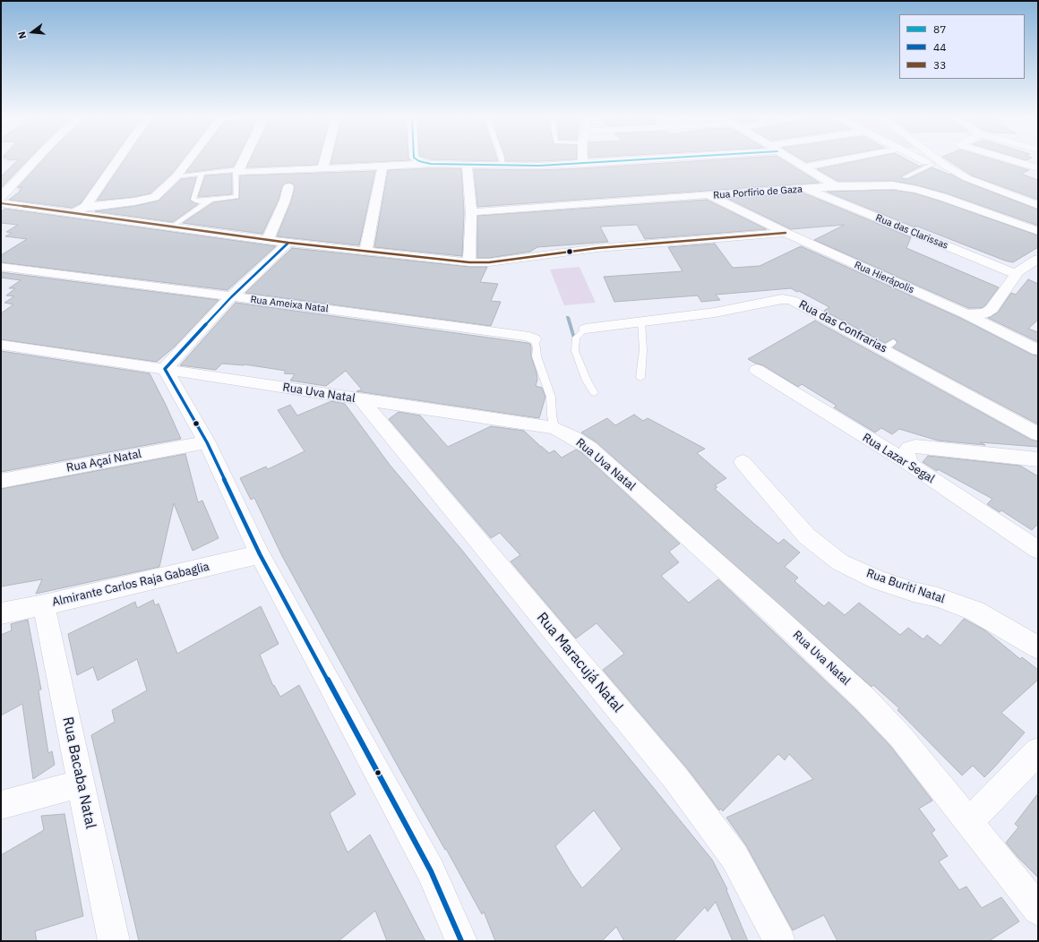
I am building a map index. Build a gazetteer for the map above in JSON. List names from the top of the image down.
{
  "streets": {
    "street": [
      "Rua Porfírio de Gaza",
      "Rua das Clarissas",
      "Rua Hierápolis",
      "Rua Ameixa Natal",
      "Rua das Confrarias",
      "Rua Uva Natal",
      "Rua Lazar Segal",
      "Rua Açaí Natal",
      "Almirante Carlos Raja Gabaglia",
      "Rua Buriti Natal",
      "Rua Maracujá Natal",
      "Rua Bacaba Natal"
    ]
  },
  "crossings": [
    ["Rua Porfírio de Gaza", "Rua das Clarissas"],
    ["Rua Porfírio de Gaza", "Rua Hierápolis"],
    ["Rua Uva Natal", "Rua Maracujá Natal"],
    ["Almirante Carlos Raja Gabaglia", "Rua Bacaba Natal"]
  ],
  "lines": ["transit line 87", "transit line 33", "transit line 44"],
  "legend": ["87", "44", "33"],
  "north": "left"
}
